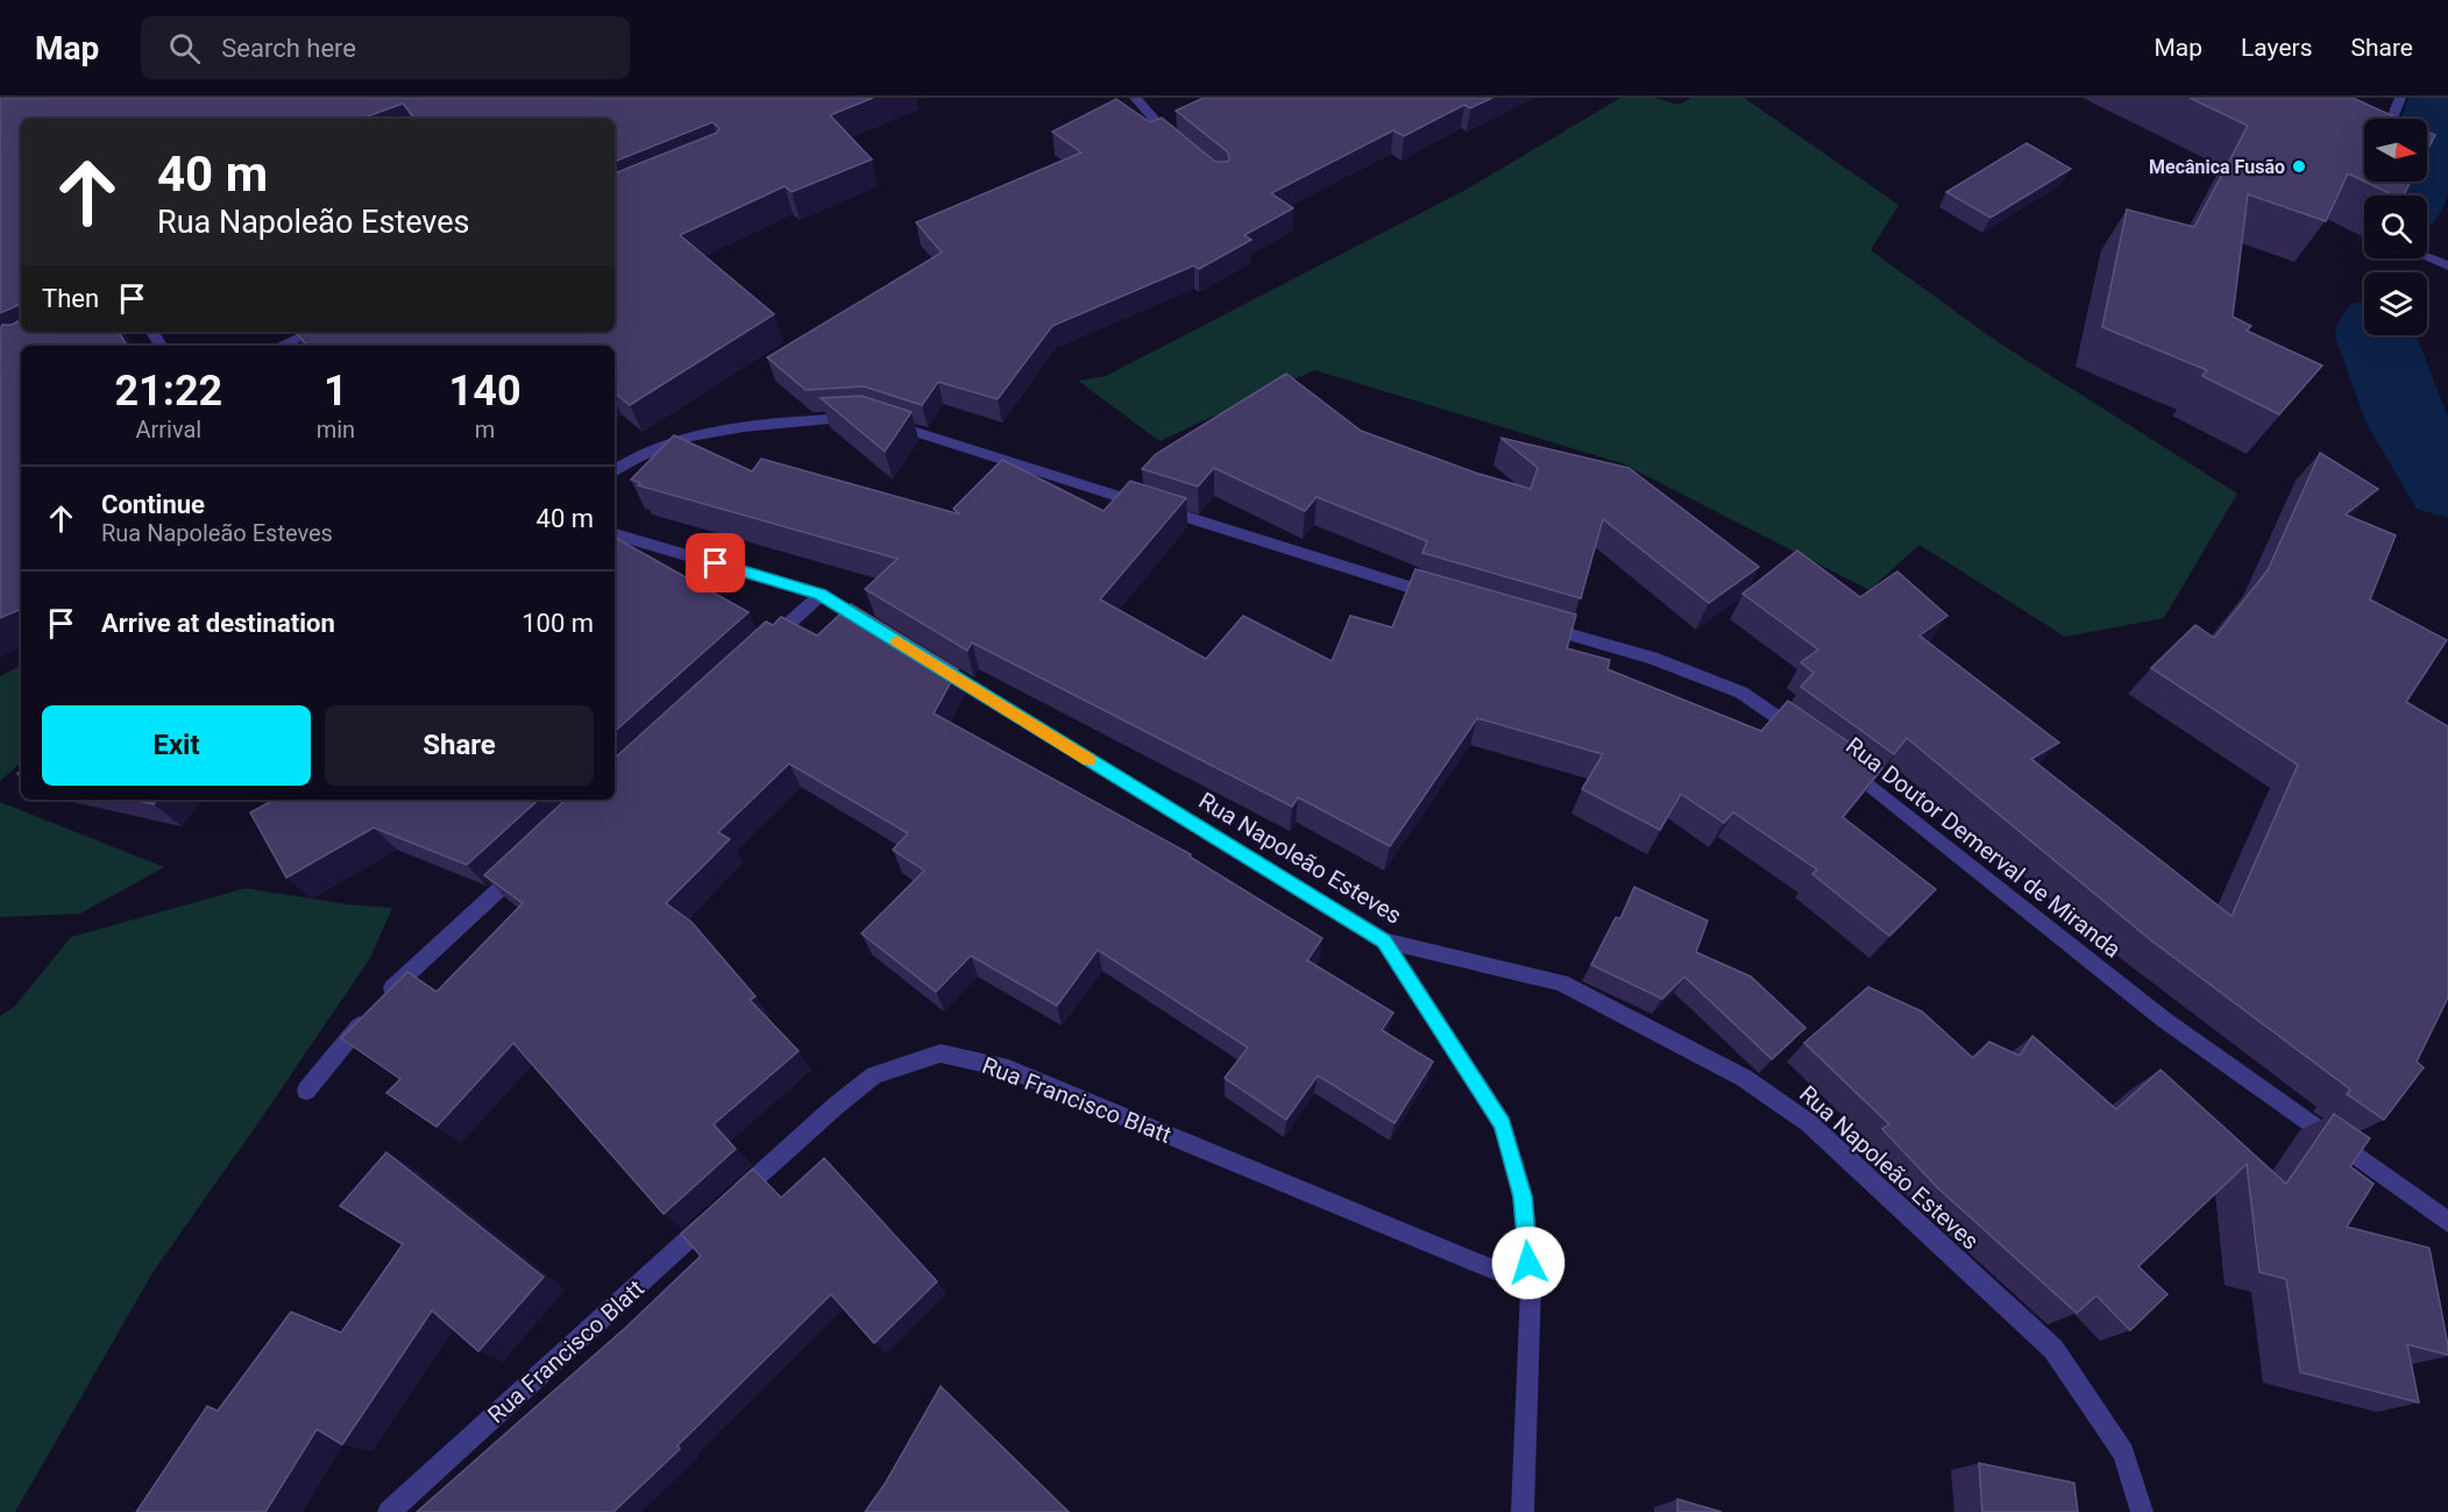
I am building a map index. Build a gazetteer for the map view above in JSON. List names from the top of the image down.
{
  "streets": {
    "street": ["Rua Doutor Demerval de Miranda", "Rua Napoleão Esteves", "Rua Francisco Blatt"]
  },
  "places": ["Mecânica Fusão"],
  "north": "right",
  "page": {
    "header": "Map",
    "search": "Search here",
    "nav": ["Map", "Layers", "Share"],
    "turn": ["40 m", "Rua Napoleão Esteves"],
    "then": "Then",
    "eta": [
      "21:22",
      "Arrival",
      "1",
      "min",
      "140",
      "m"
    ],
    "list": [
      {
        "name": "Continue",
        "note": "Rua Napoleão Esteves",
        "value": "40 m"
      },
      {
        "name": "Arrive at destination",
        "value": "100 m"
      }
    ],
    "buttons": ["Exit", "Share"]
  }
}
